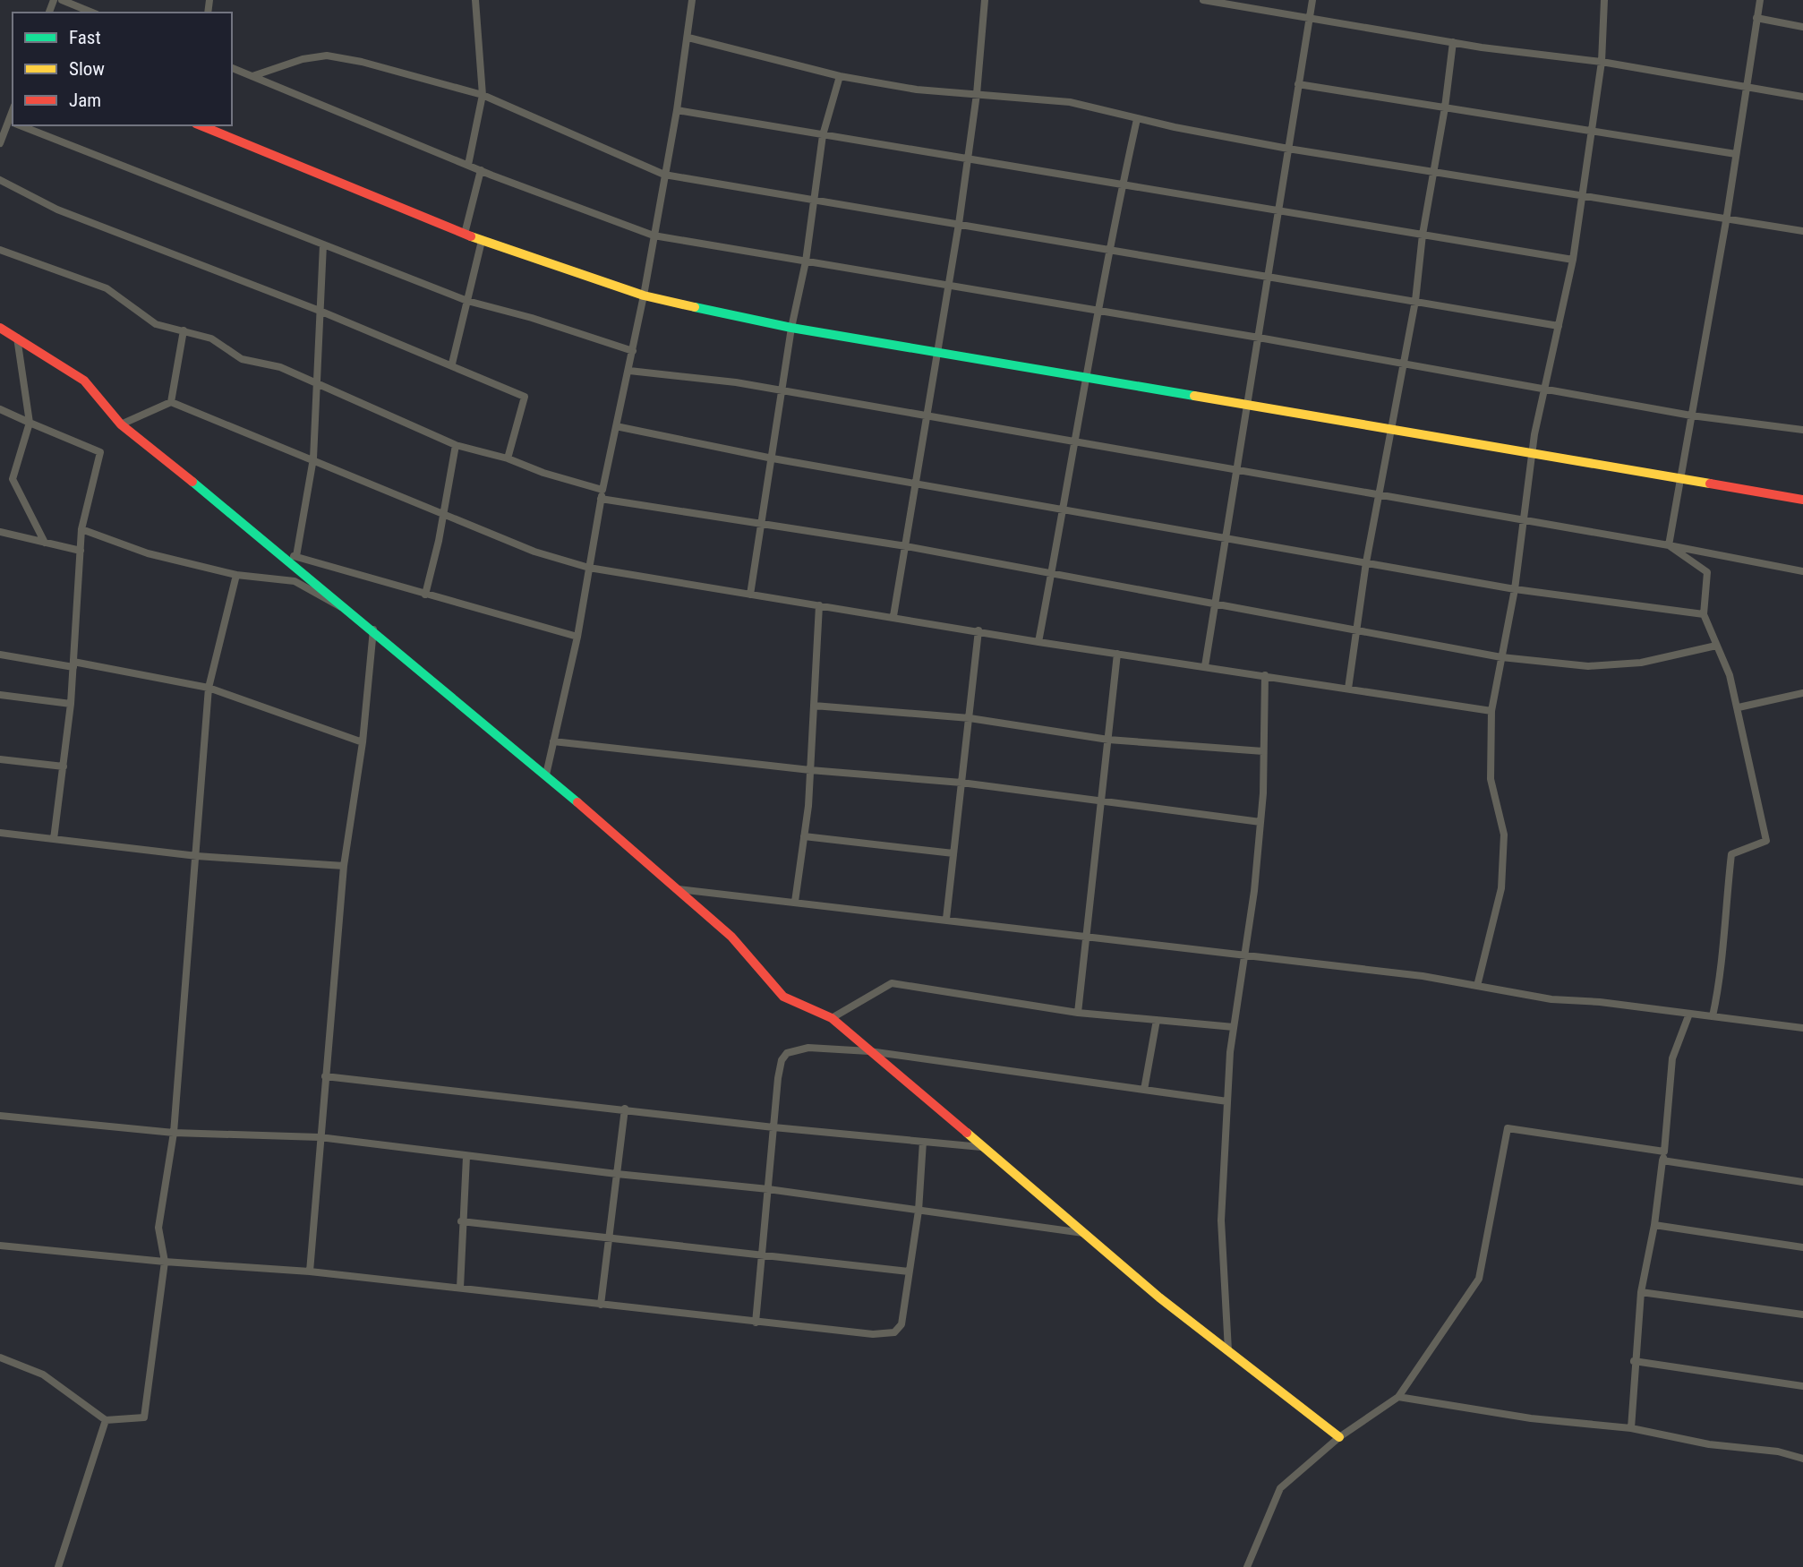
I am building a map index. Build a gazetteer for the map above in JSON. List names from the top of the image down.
{
  "legend": ["Fast", "Slow", "Jam"]
}
